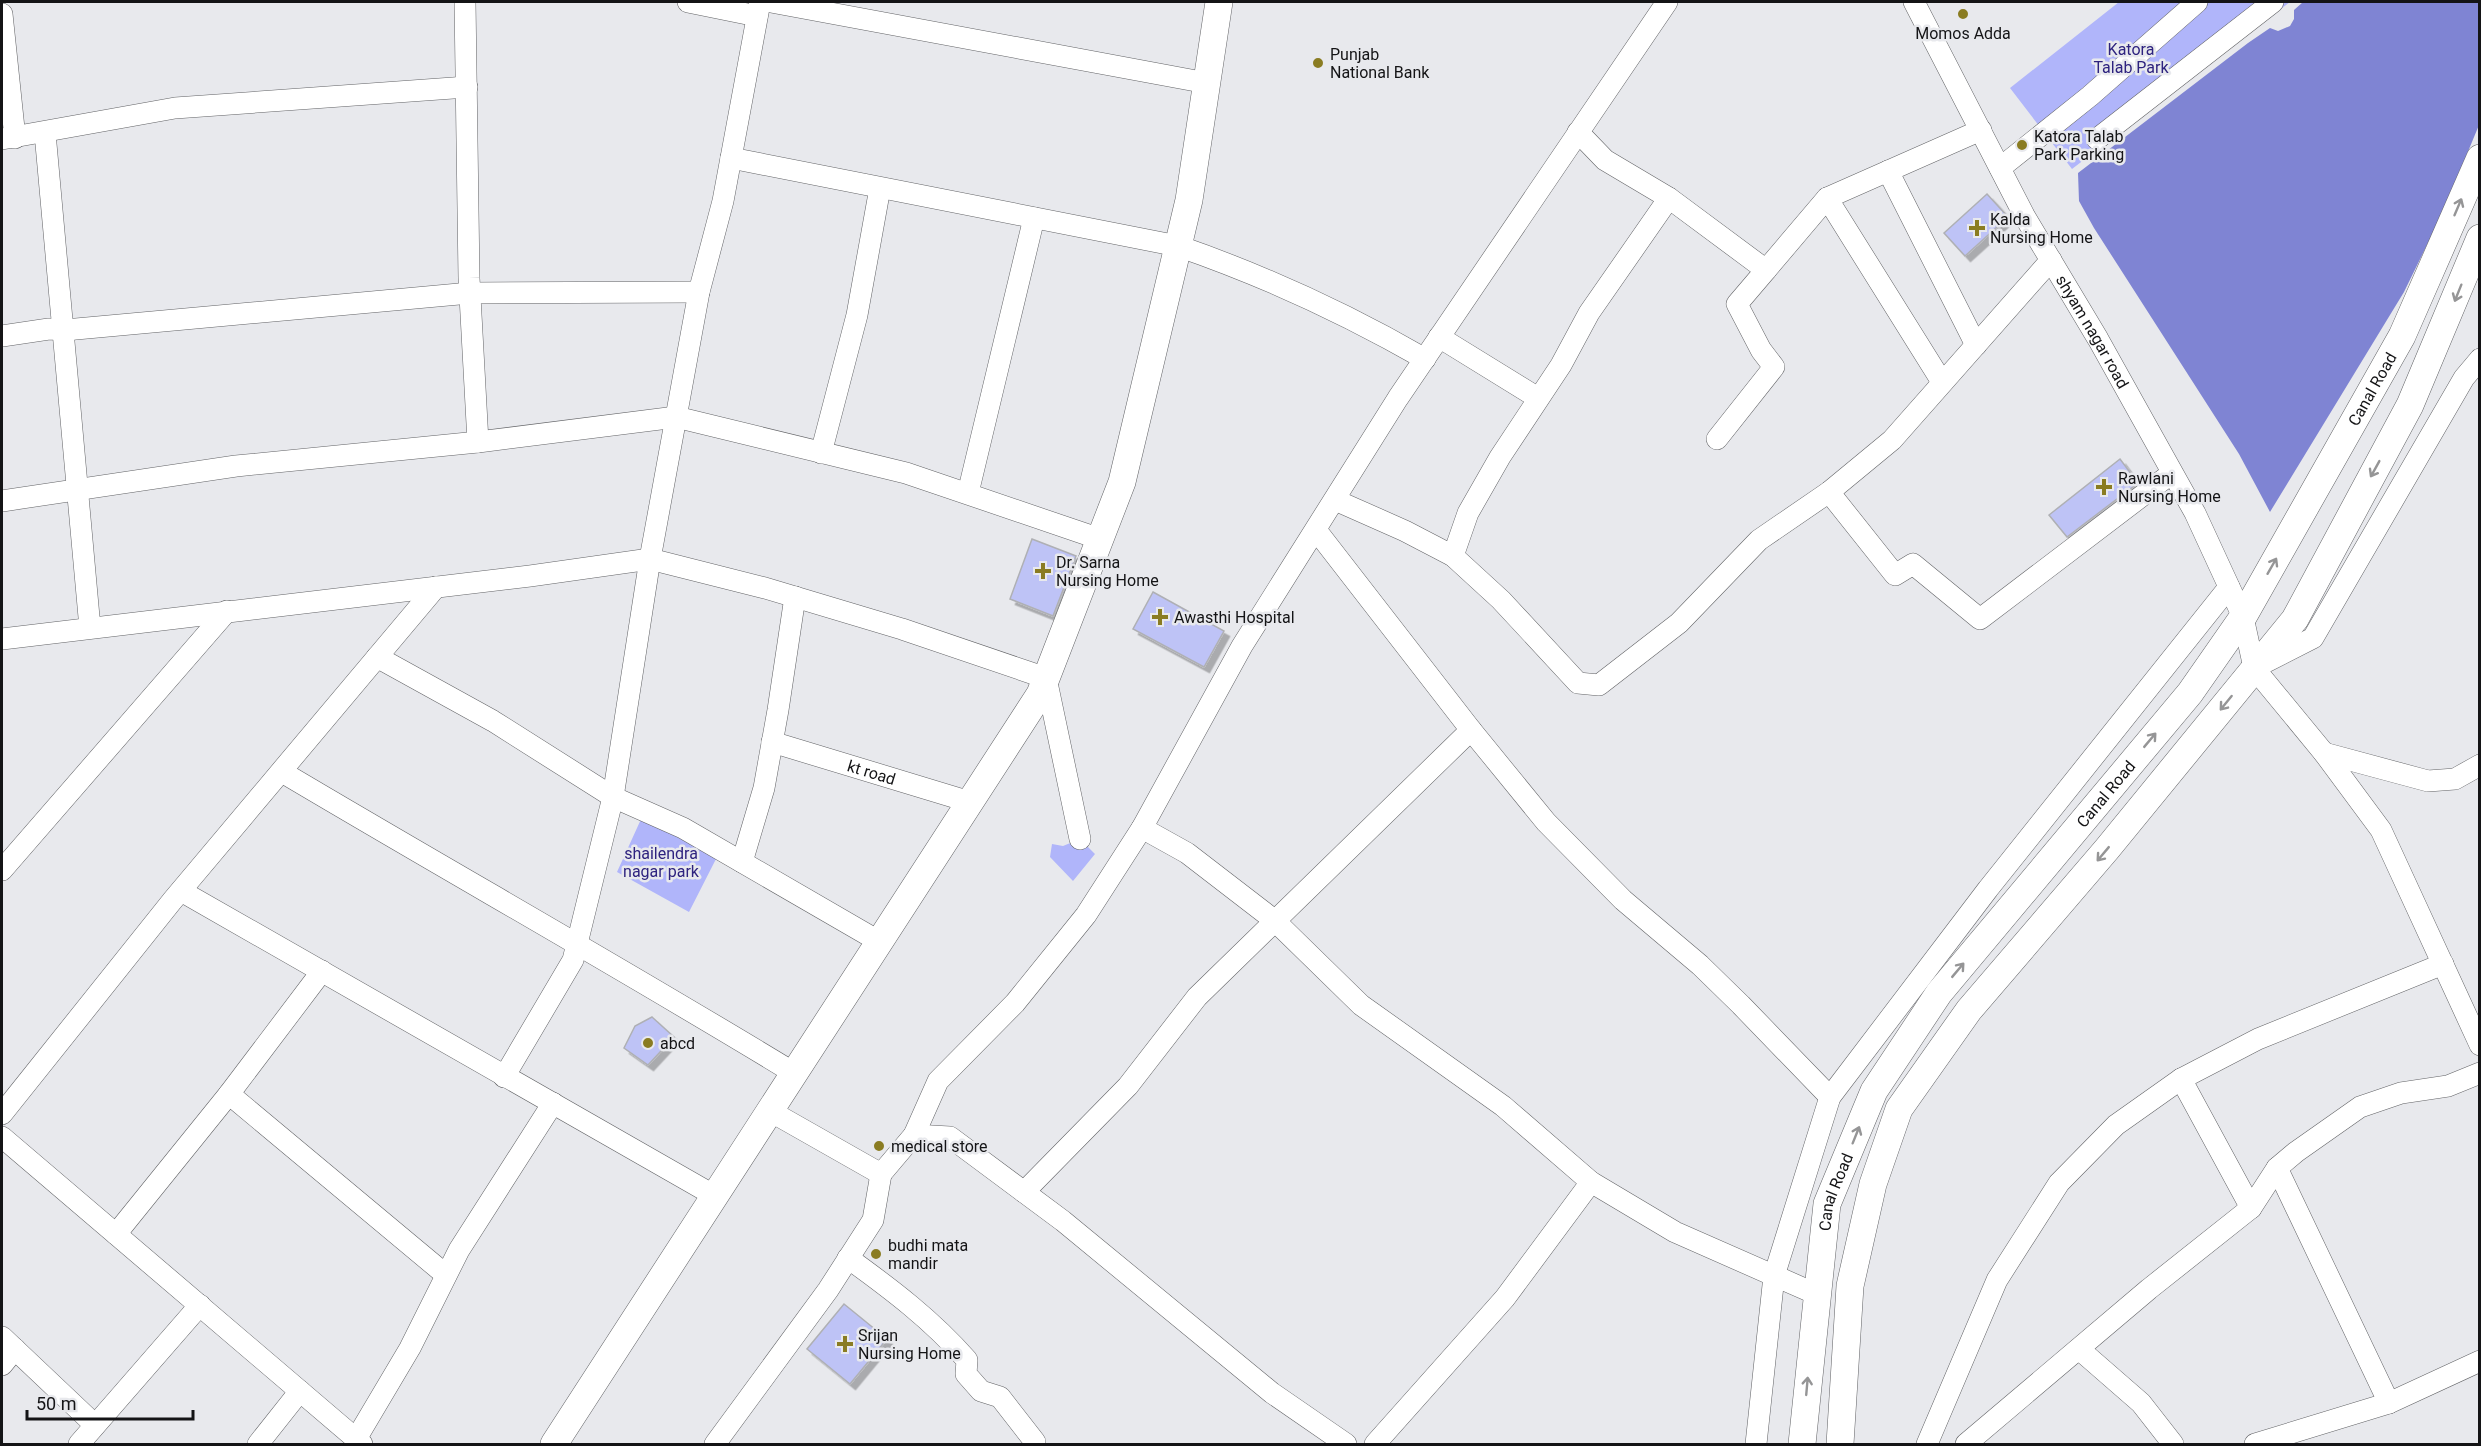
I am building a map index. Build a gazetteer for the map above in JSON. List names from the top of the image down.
{
  "streets": {
    "main road": ["Canal Road"],
    "street": ["shyam nagar road", "kt road"]
  },
  "crossings": [
    ["shyam nagar road", "Canal Road"]
  ],
  "parks": ["Katora Talab Park", "shailendra nagar park"],
  "places": {
    "other": [
      "Momos Adda",
      "Punjab National Bank",
      "Katora Talab Park Parking",
      "abcd",
      "medical store",
      "budhi mata mandir"
    ],
    "health": [
      "Kalda Nursing Home",
      "Rawlani Nursing Home",
      "Dr. Sarna Nursing Home",
      "Awasthi Hospital",
      "Srijan Nursing Home"
    ]
  },
  "scale_bar": "50 m"
}
